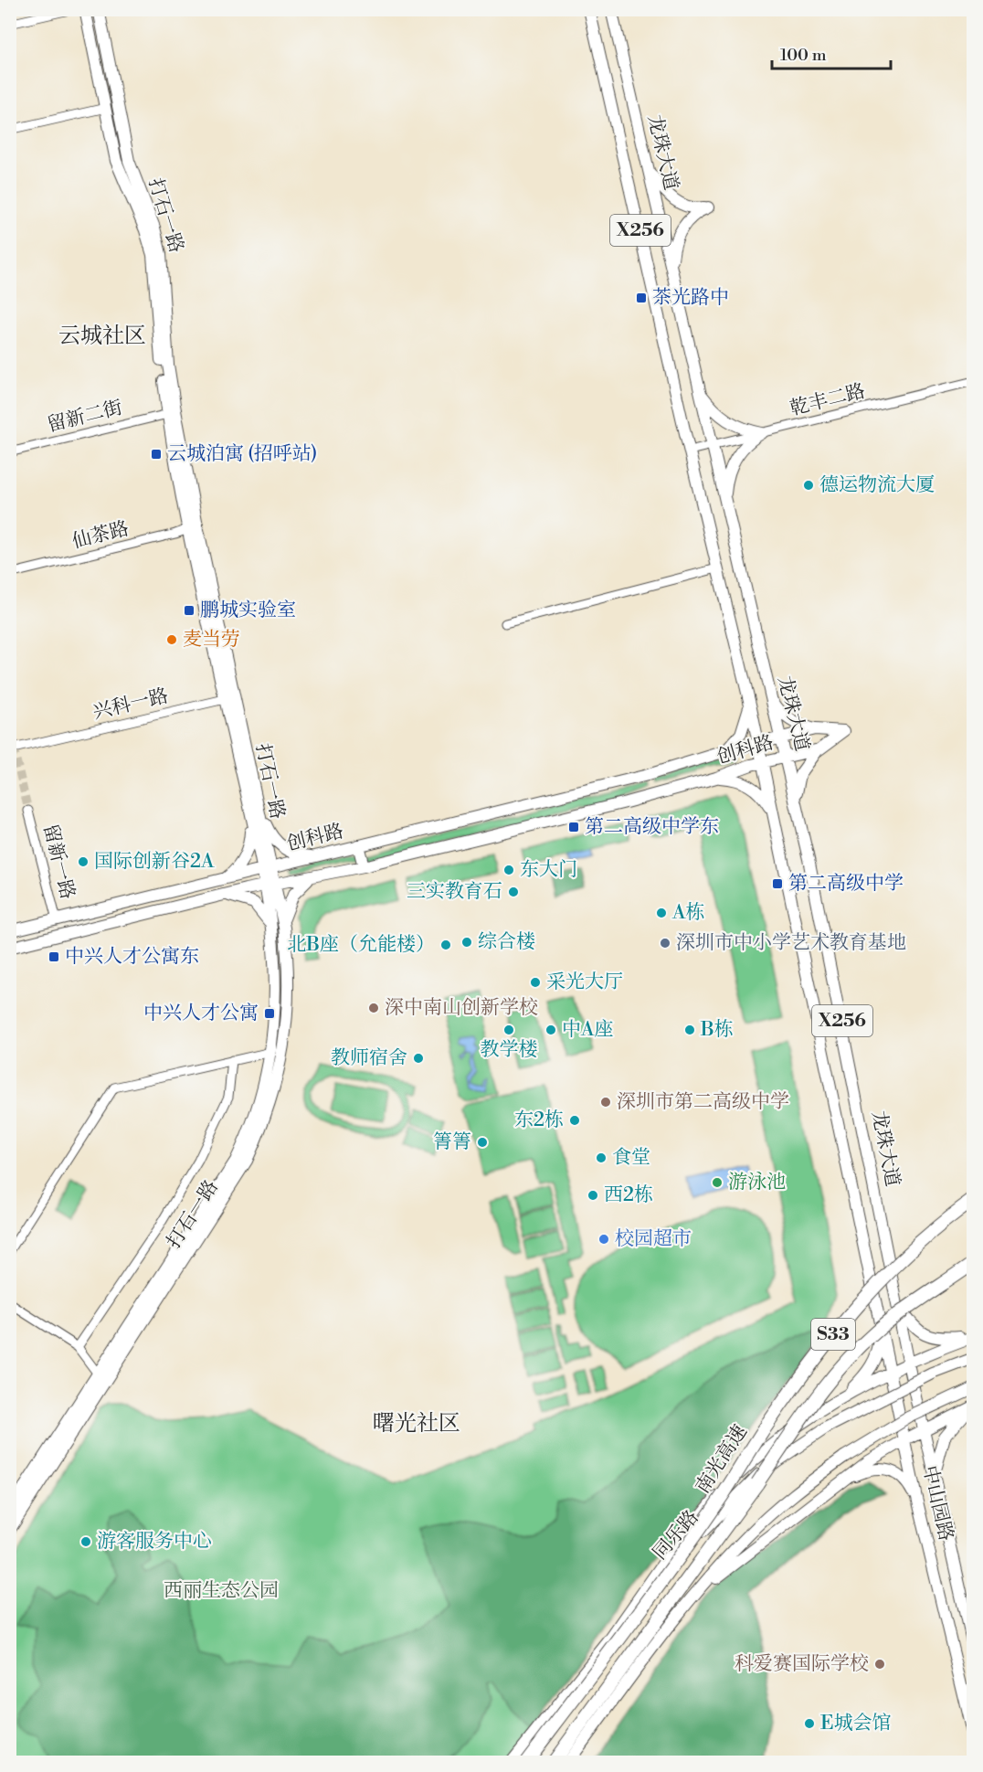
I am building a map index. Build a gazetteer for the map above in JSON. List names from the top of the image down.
{
  "streets": {
    "highway": ["S33", "南光高速"],
    "main road": [
      "龙珠大道",
      "打石一路",
      "X256",
      "创科路",
      "中山园路",
      "同乐路"
    ],
    "street": [
      "乾丰二路",
      "留新二街",
      "仙茶路",
      "兴科一路",
      "留新一路"
    ]
  },
  "crossings": [
    ["龙珠大道", "X256"],
    ["龙珠大道", "乾丰二路"],
    ["龙珠大道", "创科路"],
    ["龙珠大道", "中山园路"],
    ["打石一路", "留新二街"],
    ["打石一路", "仙茶路"],
    ["打石一路", "兴科一路"],
    ["打石一路", "创科路"],
    ["创科路", "留新一路"]
  ],
  "districts": ["云城社区", "曙光社区"],
  "parks": ["西丽生态公园"],
  "places": {
    "transit": [
      "茶光路中",
      "云城泊寓 (招呼站)",
      "鹏城实验室",
      "第二高级中学东",
      "第二高级中学",
      "中兴人才公寓东",
      "中兴人才公寓"
    ],
    "other": [
      "德运物流大厦",
      "麦当劳",
      "国际创新谷2A",
      "东大门",
      "三实教育石",
      "A栋",
      "综合楼",
      "深圳市中小学艺术教育基地",
      "北B座（允能楼）",
      "采光大厅",
      "深中南山创新学校",
      "教学楼",
      "中A座",
      "B栋",
      "教师宿舍",
      "深圳市第二高级中学",
      "东2栋",
      "箐箐",
      "食堂",
      "游泳池",
      "西2栋",
      "校园超市",
      "游客服务中心",
      "科爱赛国际学校",
      "E城会馆"
    ]
  },
  "scale_bar": "100 m"
}
